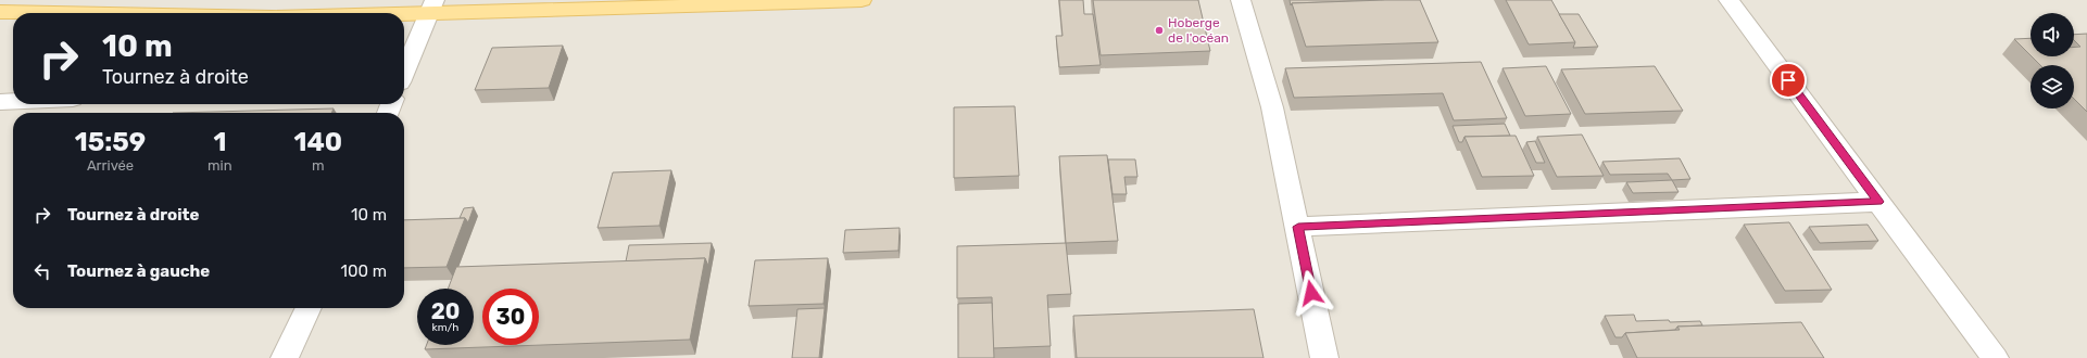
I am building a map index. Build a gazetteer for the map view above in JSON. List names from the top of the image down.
{
  "places": ["Hoberge de l'océan"],
  "page": {
    "turn": ["10 m", "Tournez à droite"],
    "eta": [
      "15:59",
      "Arrivée",
      "1",
      "min",
      "140",
      "m"
    ],
    "list": [
      {
        "name": "Tournez à droite",
        "value": "10 m"
      },
      {
        "name": "Tournez à gauche",
        "value": "100 m"
      }
    ],
    "speed": "20 km/h",
    "limit": "30"
  }
}
